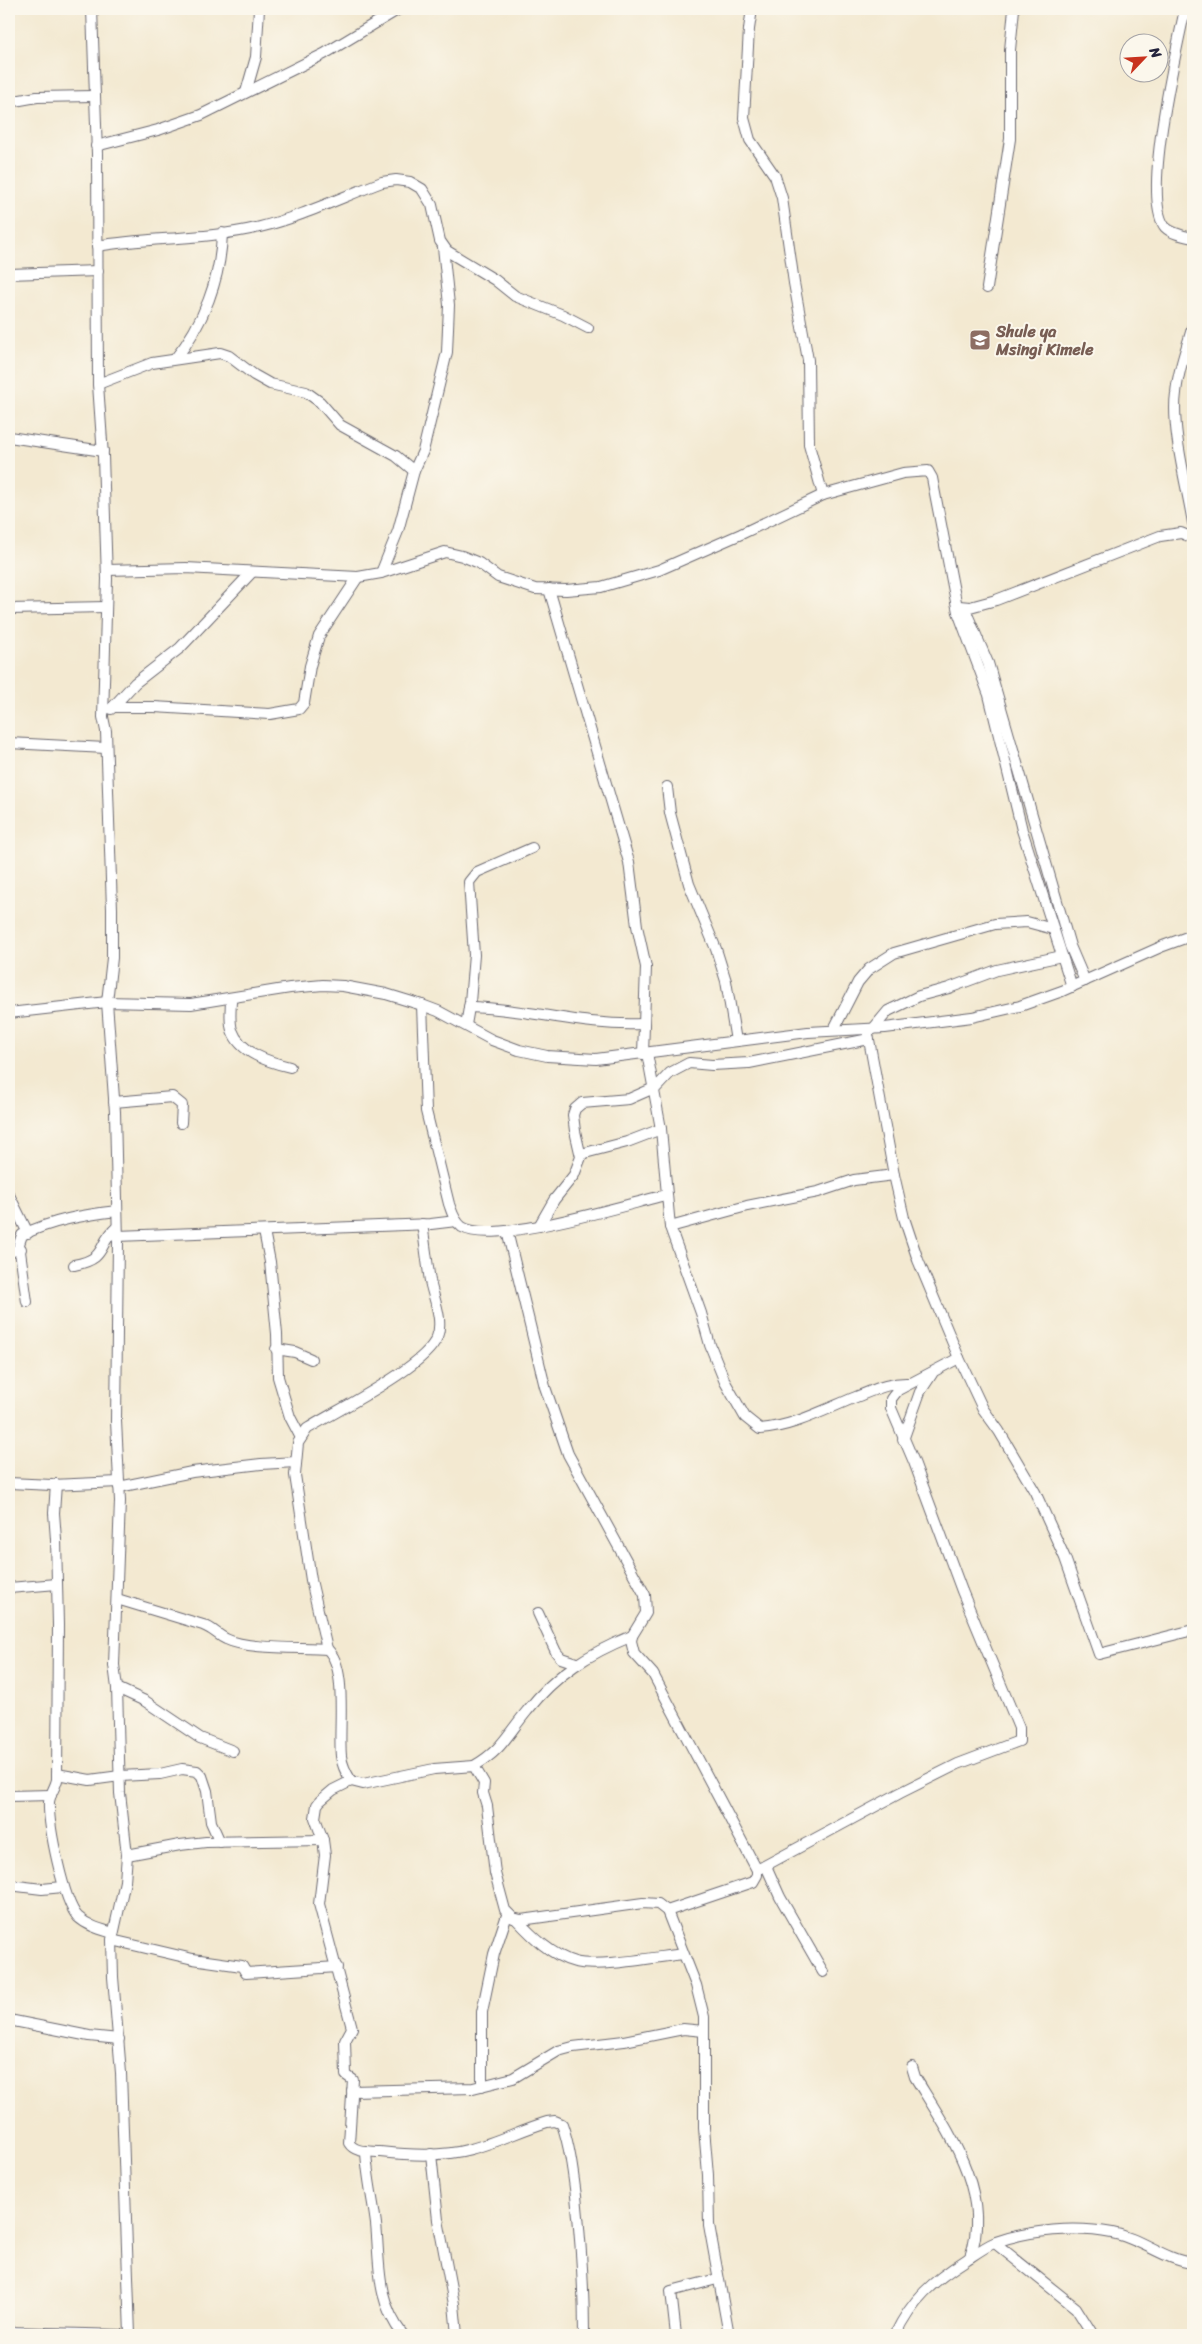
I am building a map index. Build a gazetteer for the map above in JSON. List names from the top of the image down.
{
  "places": {
    "school or university": ["Shule ya Msingi Kimele"]
  },
  "north": "top right"
}
